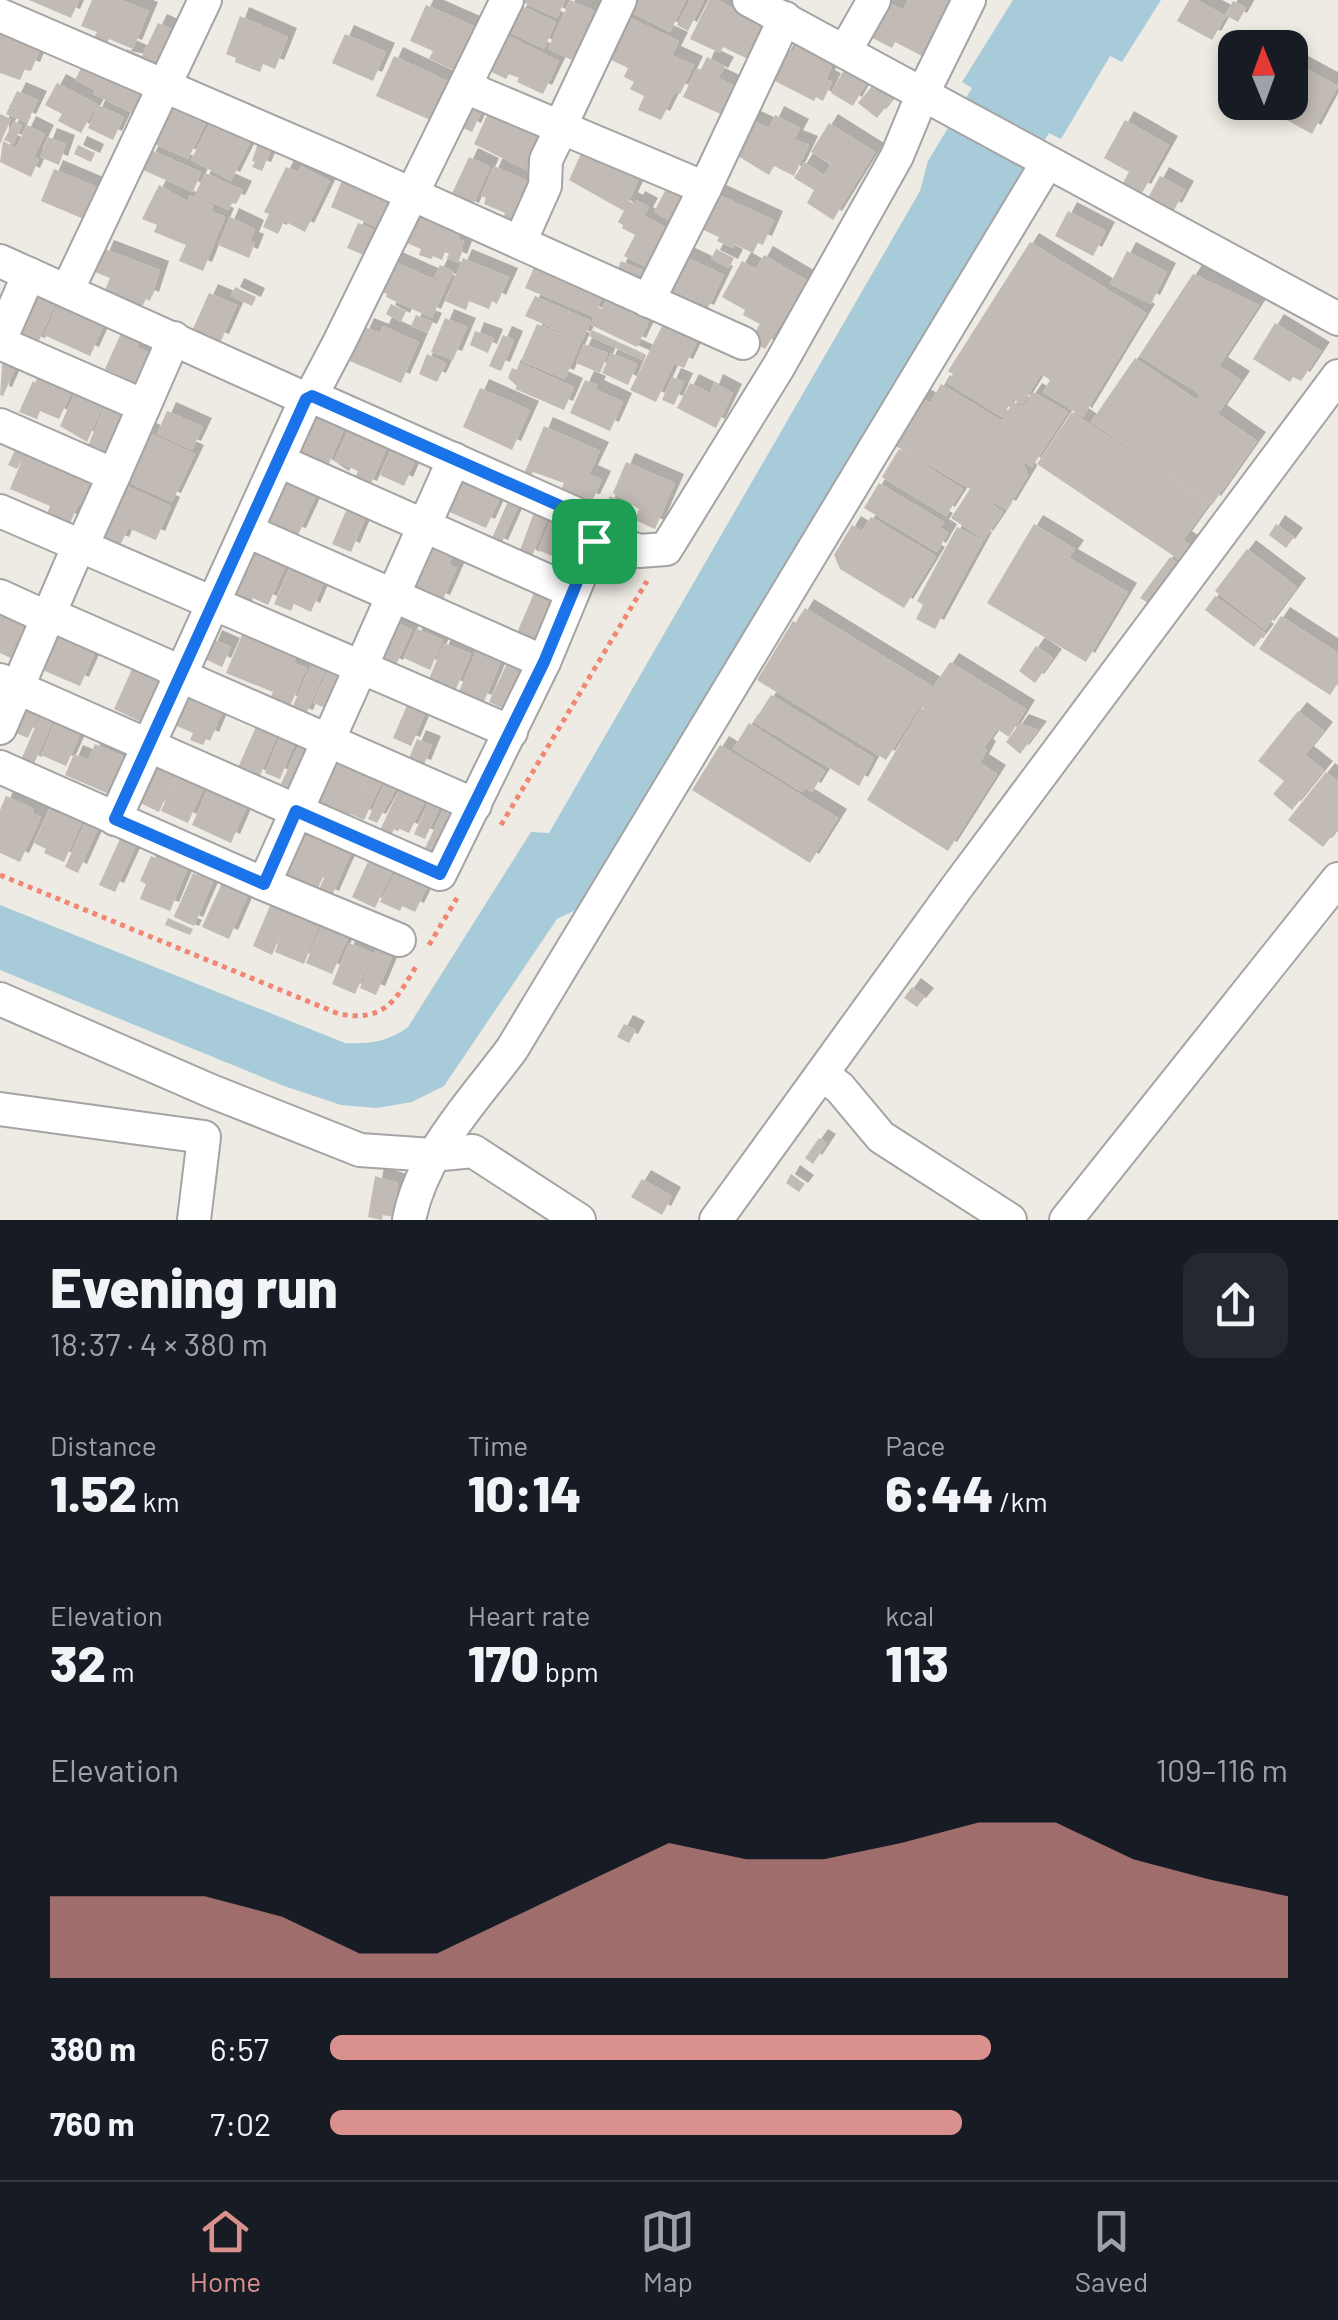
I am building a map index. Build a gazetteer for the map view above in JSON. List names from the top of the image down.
{
  "north": "top",
  "page": {
    "heading": ["Evening run", "18:37 · 4 × 380 m"],
    "stats": [
      ["Distance", "1.52 km"],
      ["Time", "10:14"],
      ["Pace", "6:44 /km"],
      ["Elevation", "32 m"],
      ["Heart rate", "170 bpm"],
      ["kcal", "113"]
    ],
    "chart": ["Elevation", "109–116 m"],
    "list": [
      {
        "name": "380 m",
        "note": "6:57"
      },
      {
        "name": "760 m",
        "note": "7:02"
      }
    ],
    "tabs": ["Home", "Map", "Saved"]
  }
}
